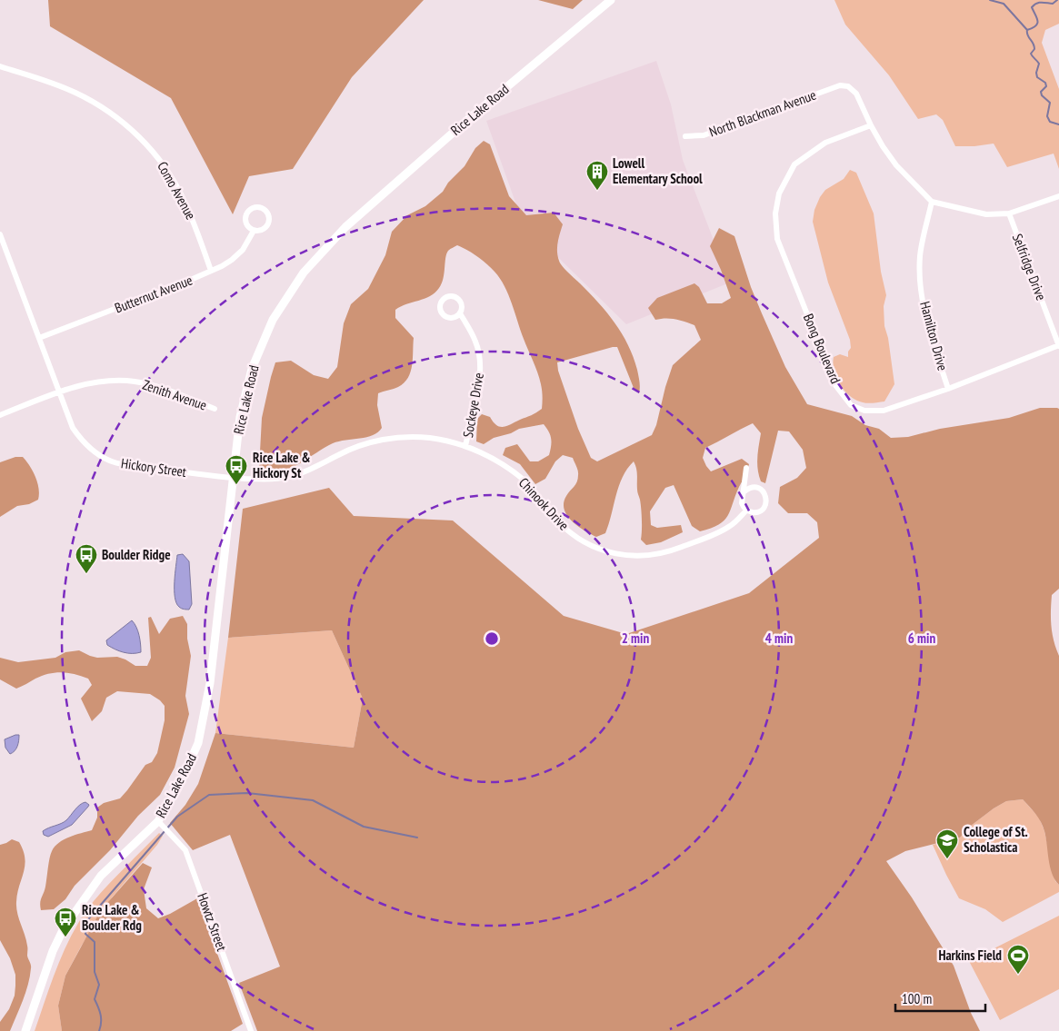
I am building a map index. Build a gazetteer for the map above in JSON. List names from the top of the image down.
{
  "streets": {
    "main road": ["Rice Lake Road"],
    "street": [
      "North Blackman Avenue",
      "Como Avenue",
      "Selfridge Drive",
      "Butternut Avenue",
      "Hamilton Drive",
      "Bong Boulevard",
      "Zenith Avenue",
      "Sockeye Drive",
      "Hickory Street",
      "Chinook Drive",
      "Howtz Street"
    ]
  },
  "crossings": [
    ["Rice Lake Road", "Hickory Street"],
    ["Rice Lake Road", "Chinook Drive"],
    ["Rice Lake Road", "Howtz Street"],
    ["North Blackman Avenue", "Bong Boulevard"],
    ["Como Avenue", "Butternut Avenue"],
    ["Selfridge Drive", "Bong Boulevard"],
    ["Butternut Avenue", "Hickory Street"],
    ["Hamilton Drive", "Bong Boulevard"],
    ["Zenith Avenue", "Hickory Street"],
    ["Sockeye Drive", "Chinook Drive"],
    ["Hickory Street", "Chinook Drive"]
  ],
  "places": {
    "building": ["Lowell Elementary School"],
    "bus stop": ["Rice Lake & Hickory St", "Boulder Ridge", "Rice Lake & Boulder Rdg"],
    "school or university": ["College of St. Scholastica"],
    "sports": ["Harkins Field"]
  },
  "scale_bar": "100 m",
  "rings": ["2 min", "4 min", "6 min"]
}
